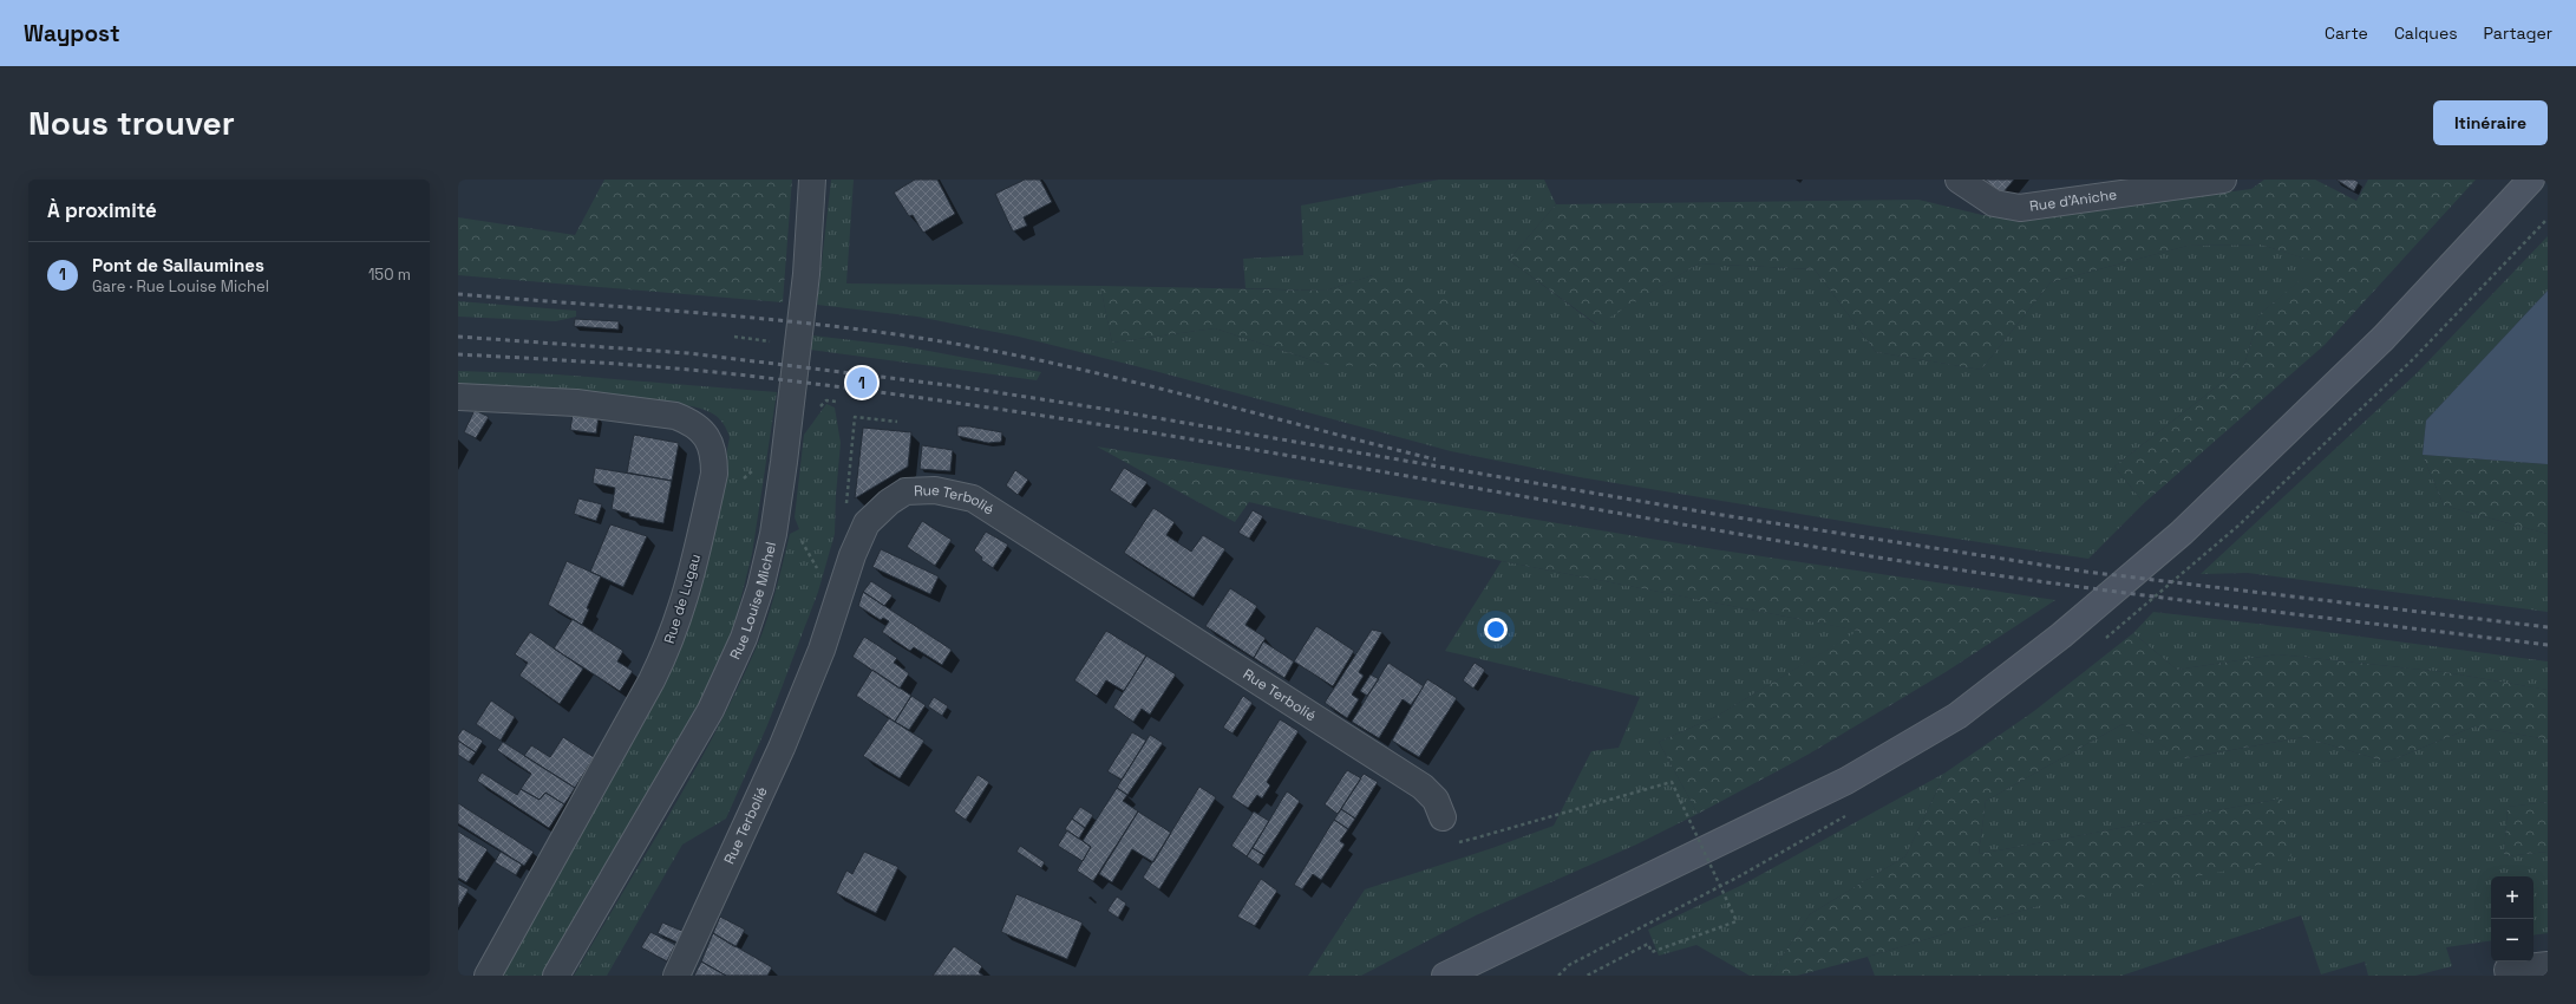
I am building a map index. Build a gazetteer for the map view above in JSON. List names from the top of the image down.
{
  "streets": {
    "street": [
      "Rue d'Aniche",
      "Rue Terbolié",
      "Rue de Lugau",
      "Rue Louise Michel"
    ]
  },
  "page": {
    "header": "Waypost",
    "nav": ["Carte", "Calques", "Partager"],
    "buttons": "Itinéraire",
    "title": "Nous trouver",
    "heading": "À proximité",
    "list": [
      {
        "mark": "1",
        "name": "Pont de Sallaumines",
        "note": "Gare · Rue Louise Michel",
        "value": "150 m"
      }
    ],
    "pins": "1",
    "map_buttons": ["+", "−"]
  }
}
